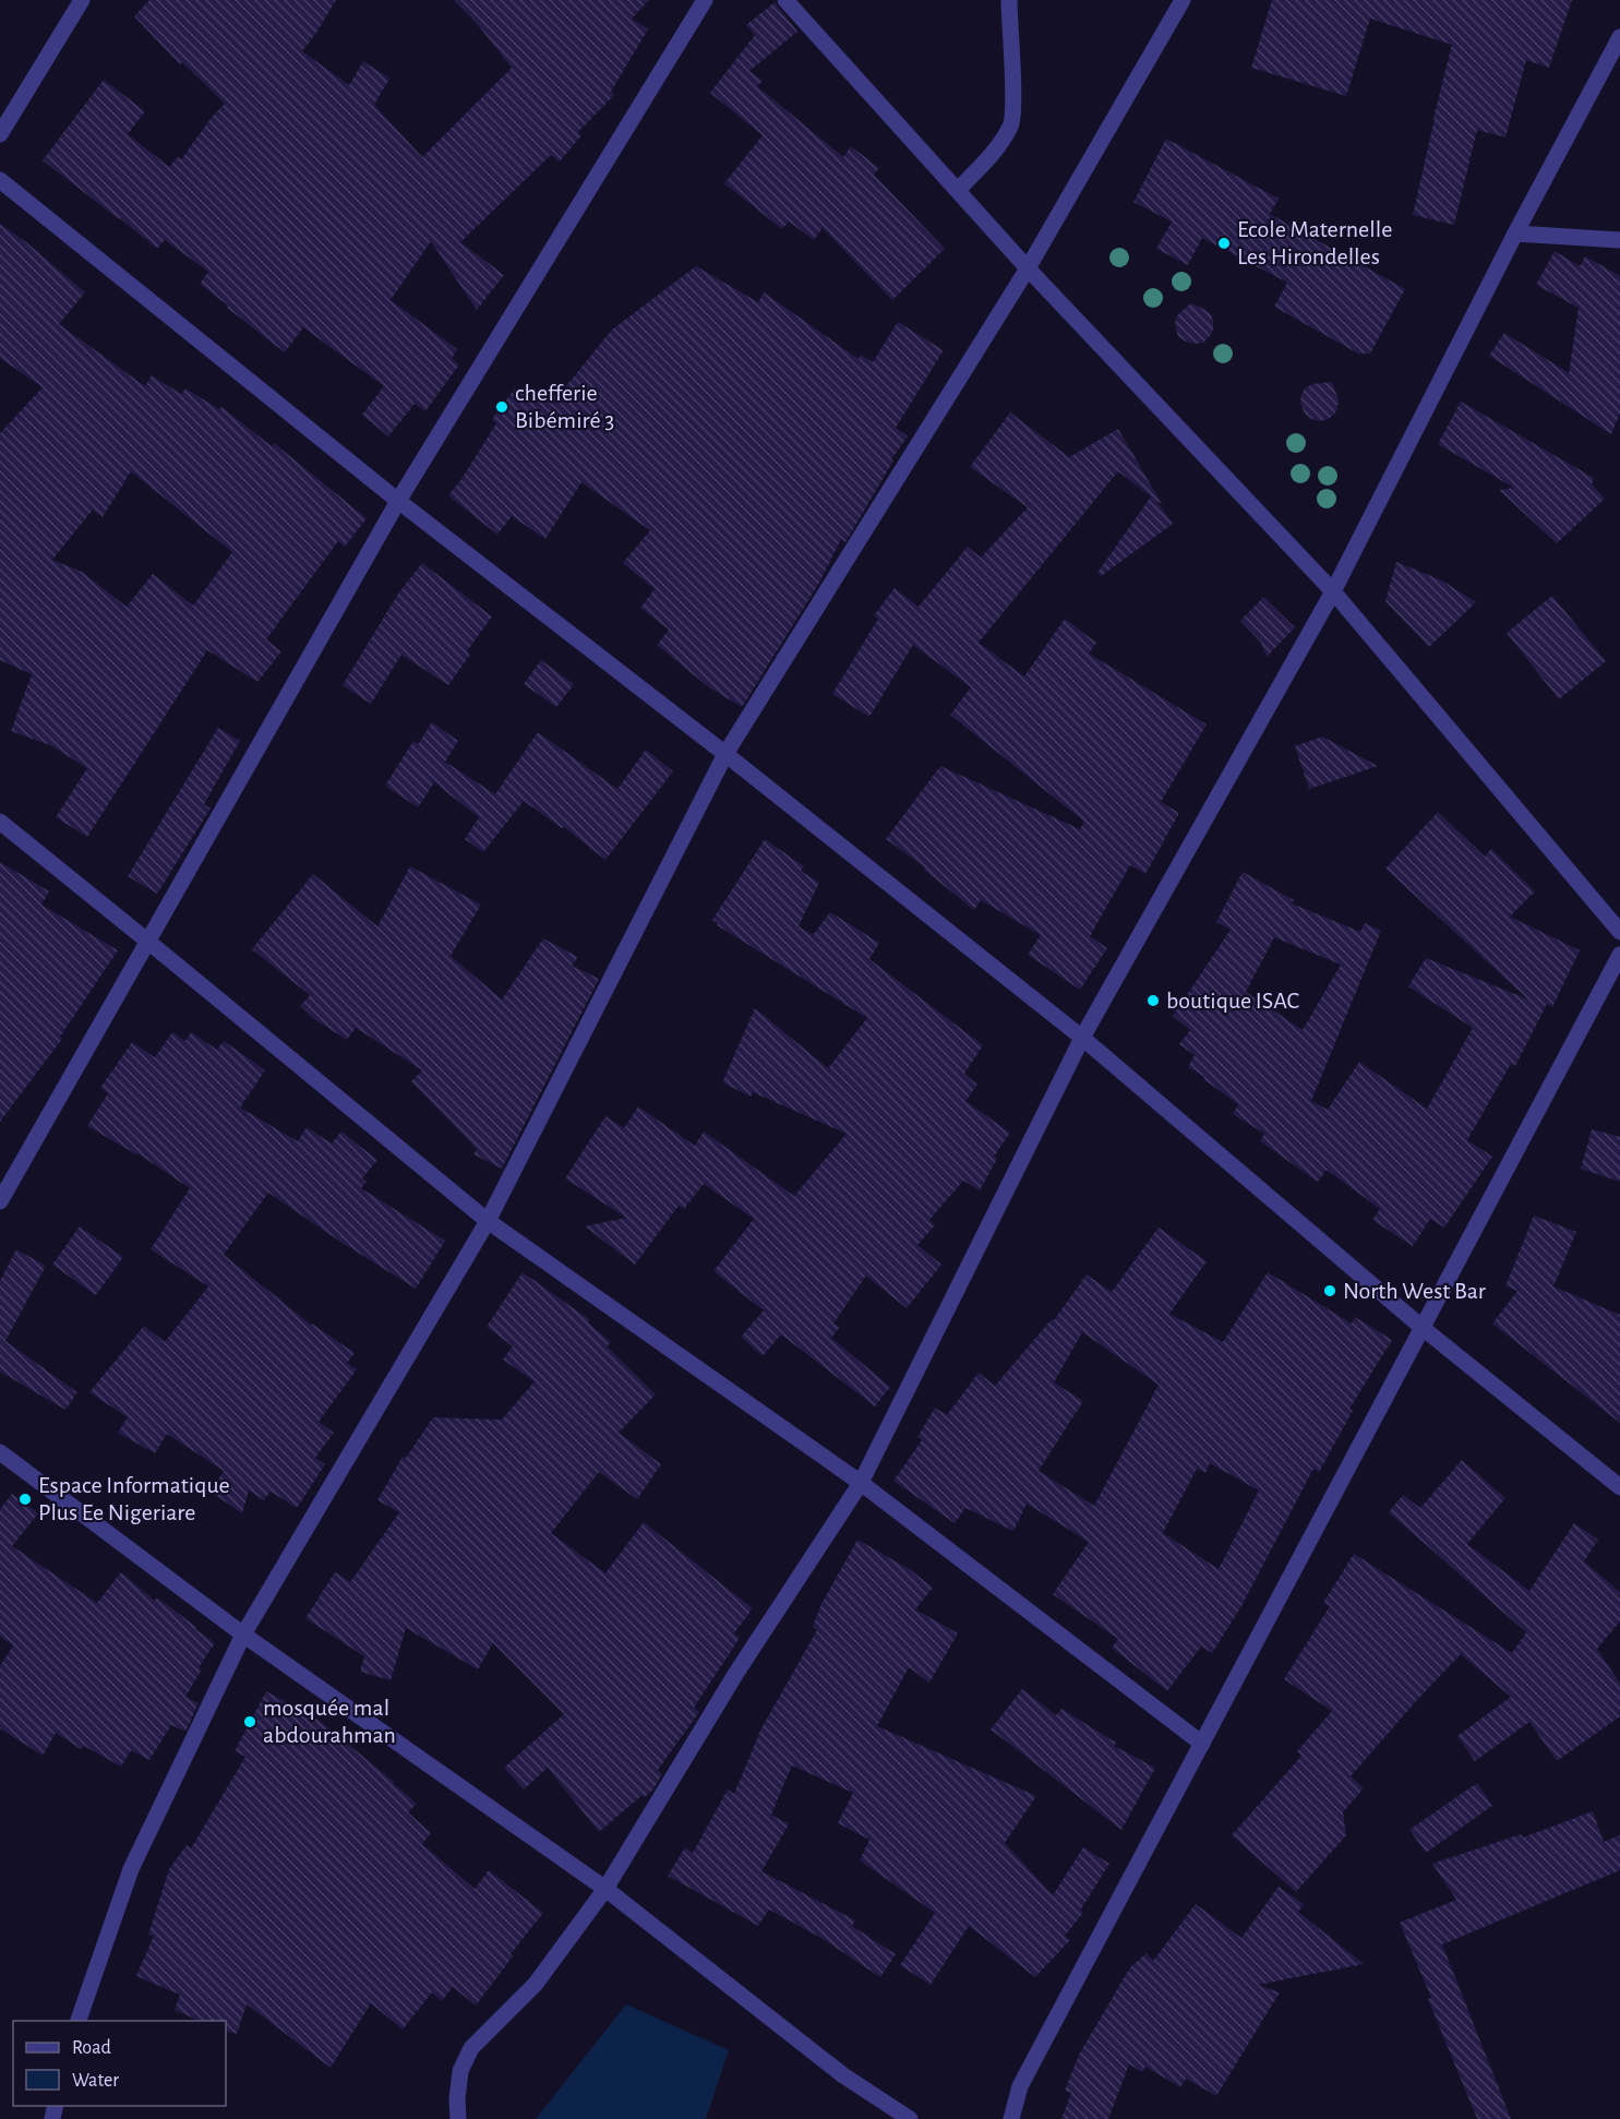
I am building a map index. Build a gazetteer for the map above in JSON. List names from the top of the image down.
{
  "places": [
    "Ecole Maternelle Les Hirondelles",
    "chefferie Bibémiré 3",
    "boutique ISAC",
    "North West Bar",
    "Espace Informatique Plus Ee Nigeriare",
    "mosquée mal abdourahman"
  ],
  "legend": ["Road", "Water"]
}
